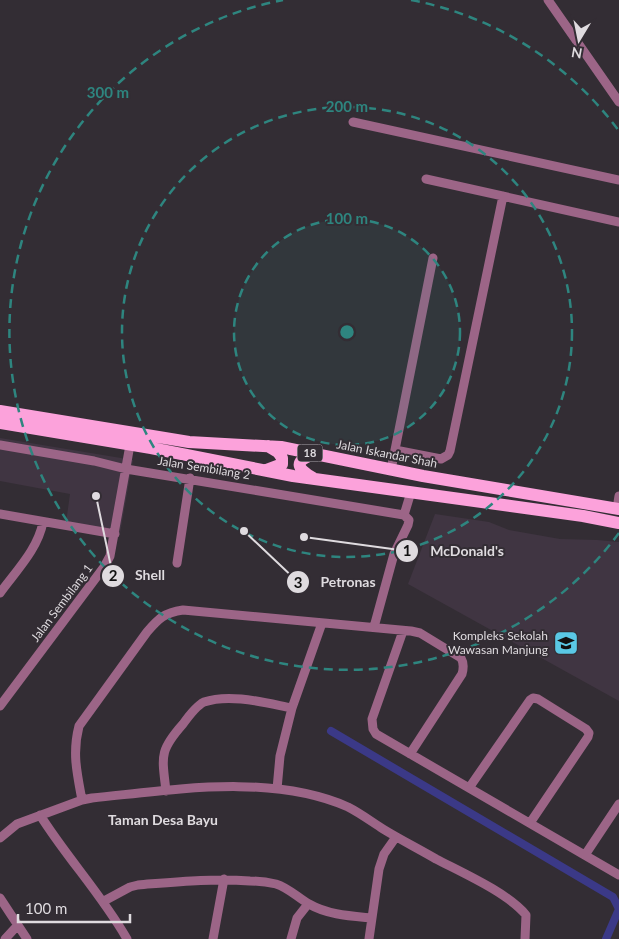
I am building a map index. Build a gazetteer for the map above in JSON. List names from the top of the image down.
{
  "streets": {
    "main road": ["18", "Jalan Iskandar Shah"],
    "street": ["Jalan Sembilang 2", "Jalan Sembilang 1"]
  },
  "crossings": [
    ["18", "Jalan Sembilang 1"],
    ["Jalan Sembilang 2", "Jalan Sembilang 1"]
  ],
  "districts": ["Taman Desa Bayu"],
  "places": {
    "other": ["Shell", "Petronas", "McDonald's"],
    "school or university": ["Kompleks Sekolah Wawasan Manjung"]
  },
  "scale_bar": "100 m",
  "north": "bottom",
  "rings": ["300 m", "200 m", "100 m"]
}
